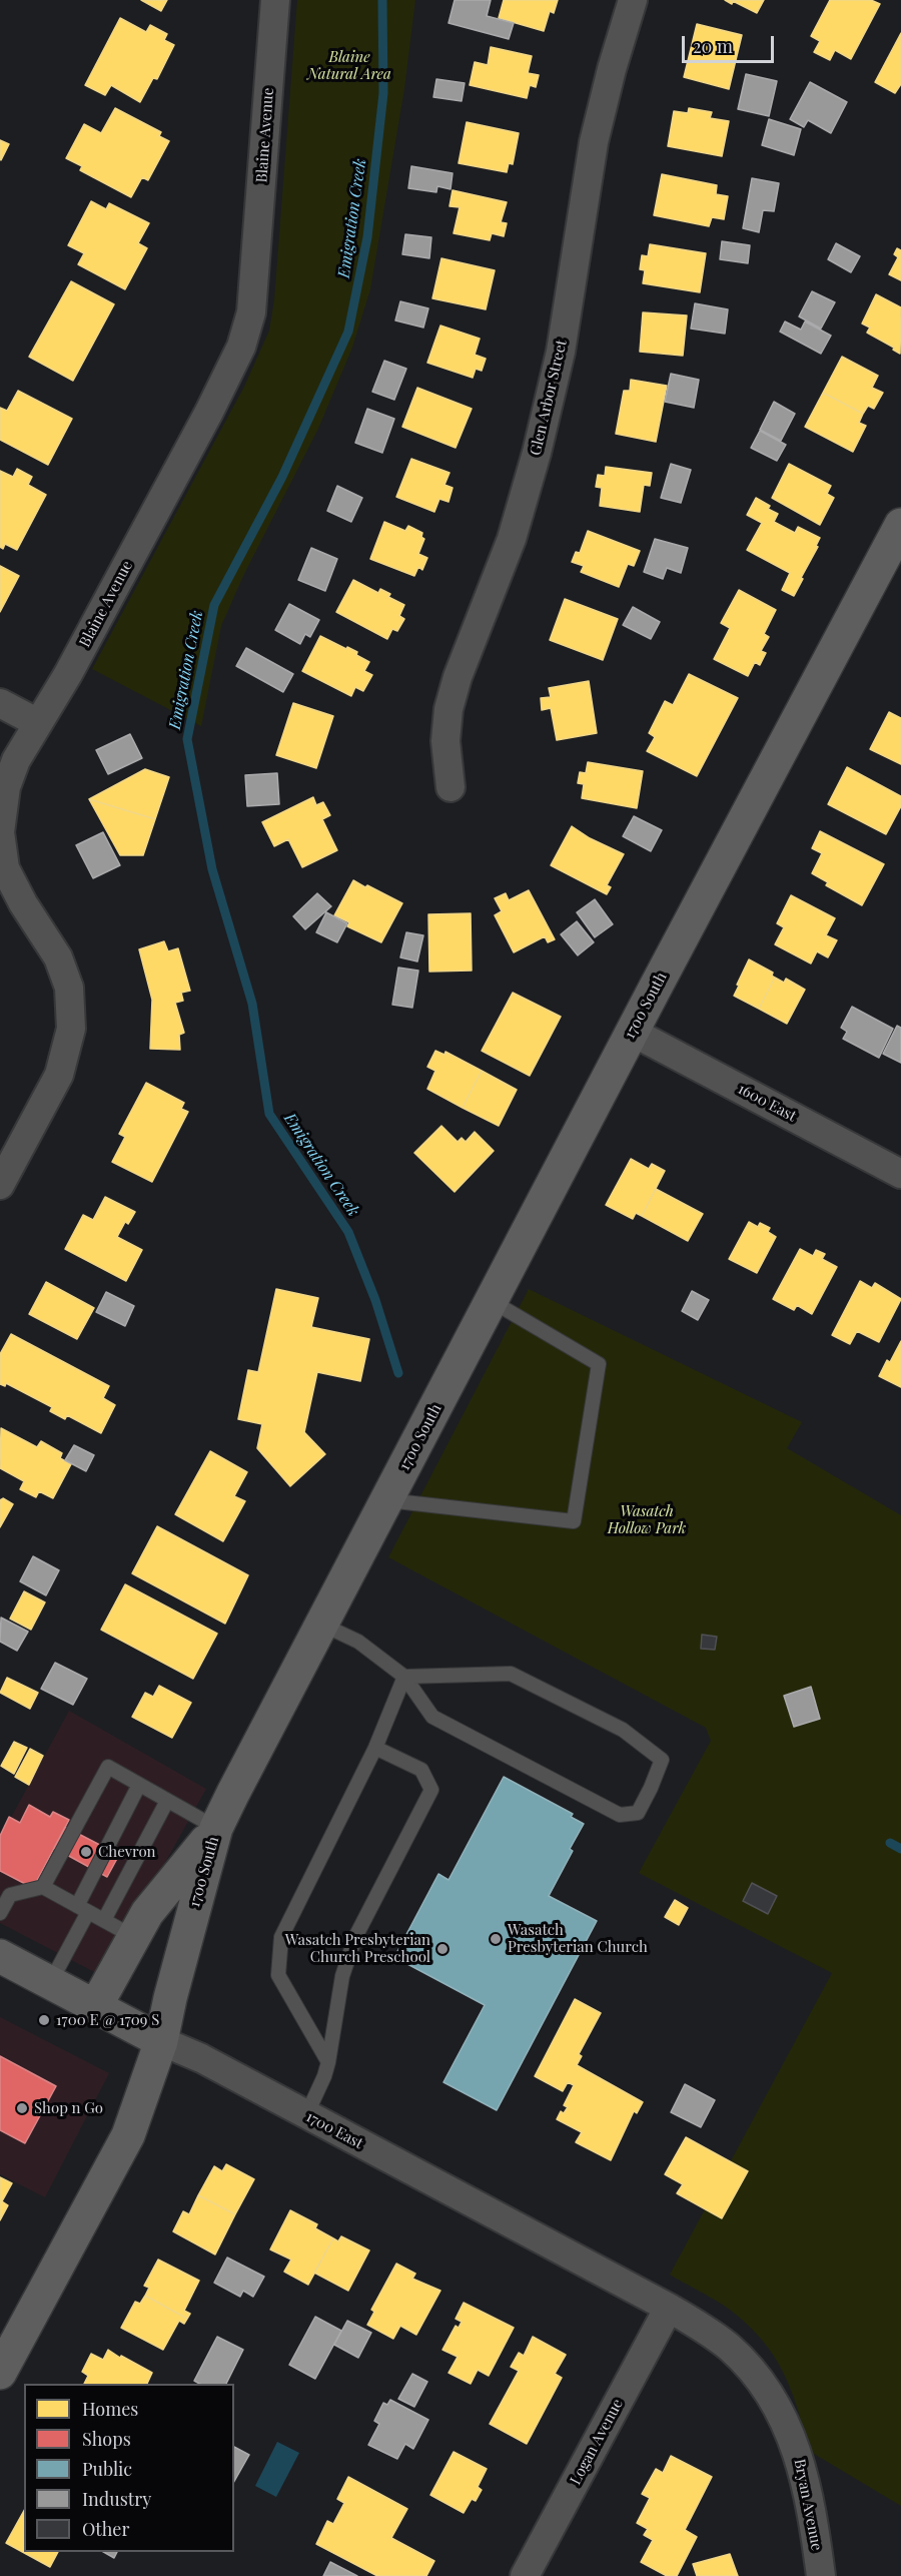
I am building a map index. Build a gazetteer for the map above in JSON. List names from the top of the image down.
{
  "streets": {
    "street": [
      "Blaine Avenue",
      "Glen Arbor Street",
      "1700 South",
      "1600 East",
      "1700 East",
      "Logan Avenue",
      "Bryan Avenue"
    ]
  },
  "crossings": [
    ["1700 South", "1600 East"],
    ["1700 South", "1700 East"],
    ["1700 East", "Logan Avenue"],
    ["1700 East", "Bryan Avenue"],
    ["Logan Avenue", "Bryan Avenue"]
  ],
  "water": ["Emigration Creek"],
  "parks": ["Blaine Natural Area", "Wasatch Hollow Park"],
  "places": [
    "Chevron",
    "Wasatch Presbyterian Church",
    "Wasatch Presbyterian Church Preschool",
    "1700 E @ 1709 S",
    "Shop n Go"
  ],
  "legend": [
    "Homes",
    "Shops",
    "Public",
    "Industry",
    "Other"
  ],
  "scale_bar": "20 m"
}
